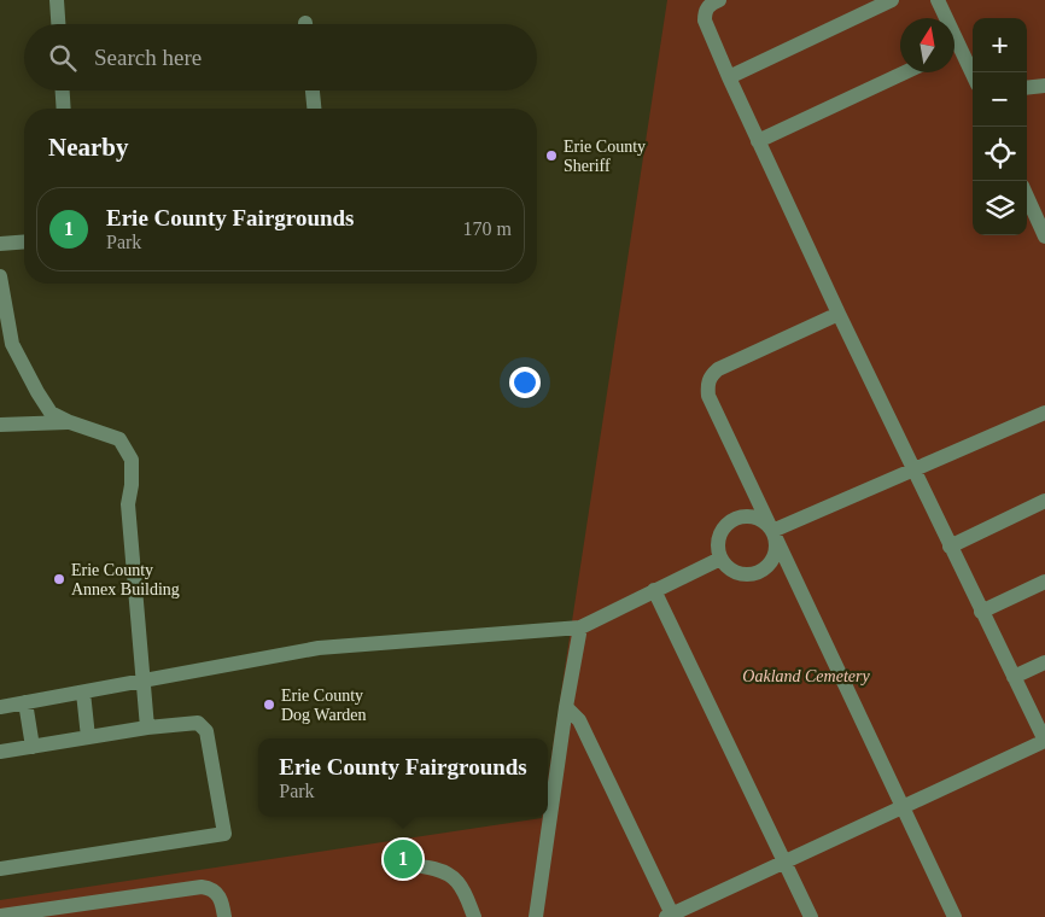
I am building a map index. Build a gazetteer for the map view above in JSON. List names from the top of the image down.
{
  "parks": ["Oakland Cemetery"],
  "places": ["Erie County Sheriff", "Erie County Annex Building", "Erie County Dog Warden"],
  "north": "top",
  "page": {
    "map_buttons": ["+", "−"],
    "search": "Search here",
    "heading": "Nearby",
    "list": [
      {
        "mark": "1",
        "name": "Erie County Fairgrounds",
        "note": "Park",
        "value": "170 m"
      }
    ],
    "popup": ["Erie County Fairgrounds", "Park"],
    "pins": "1"
  }
}
